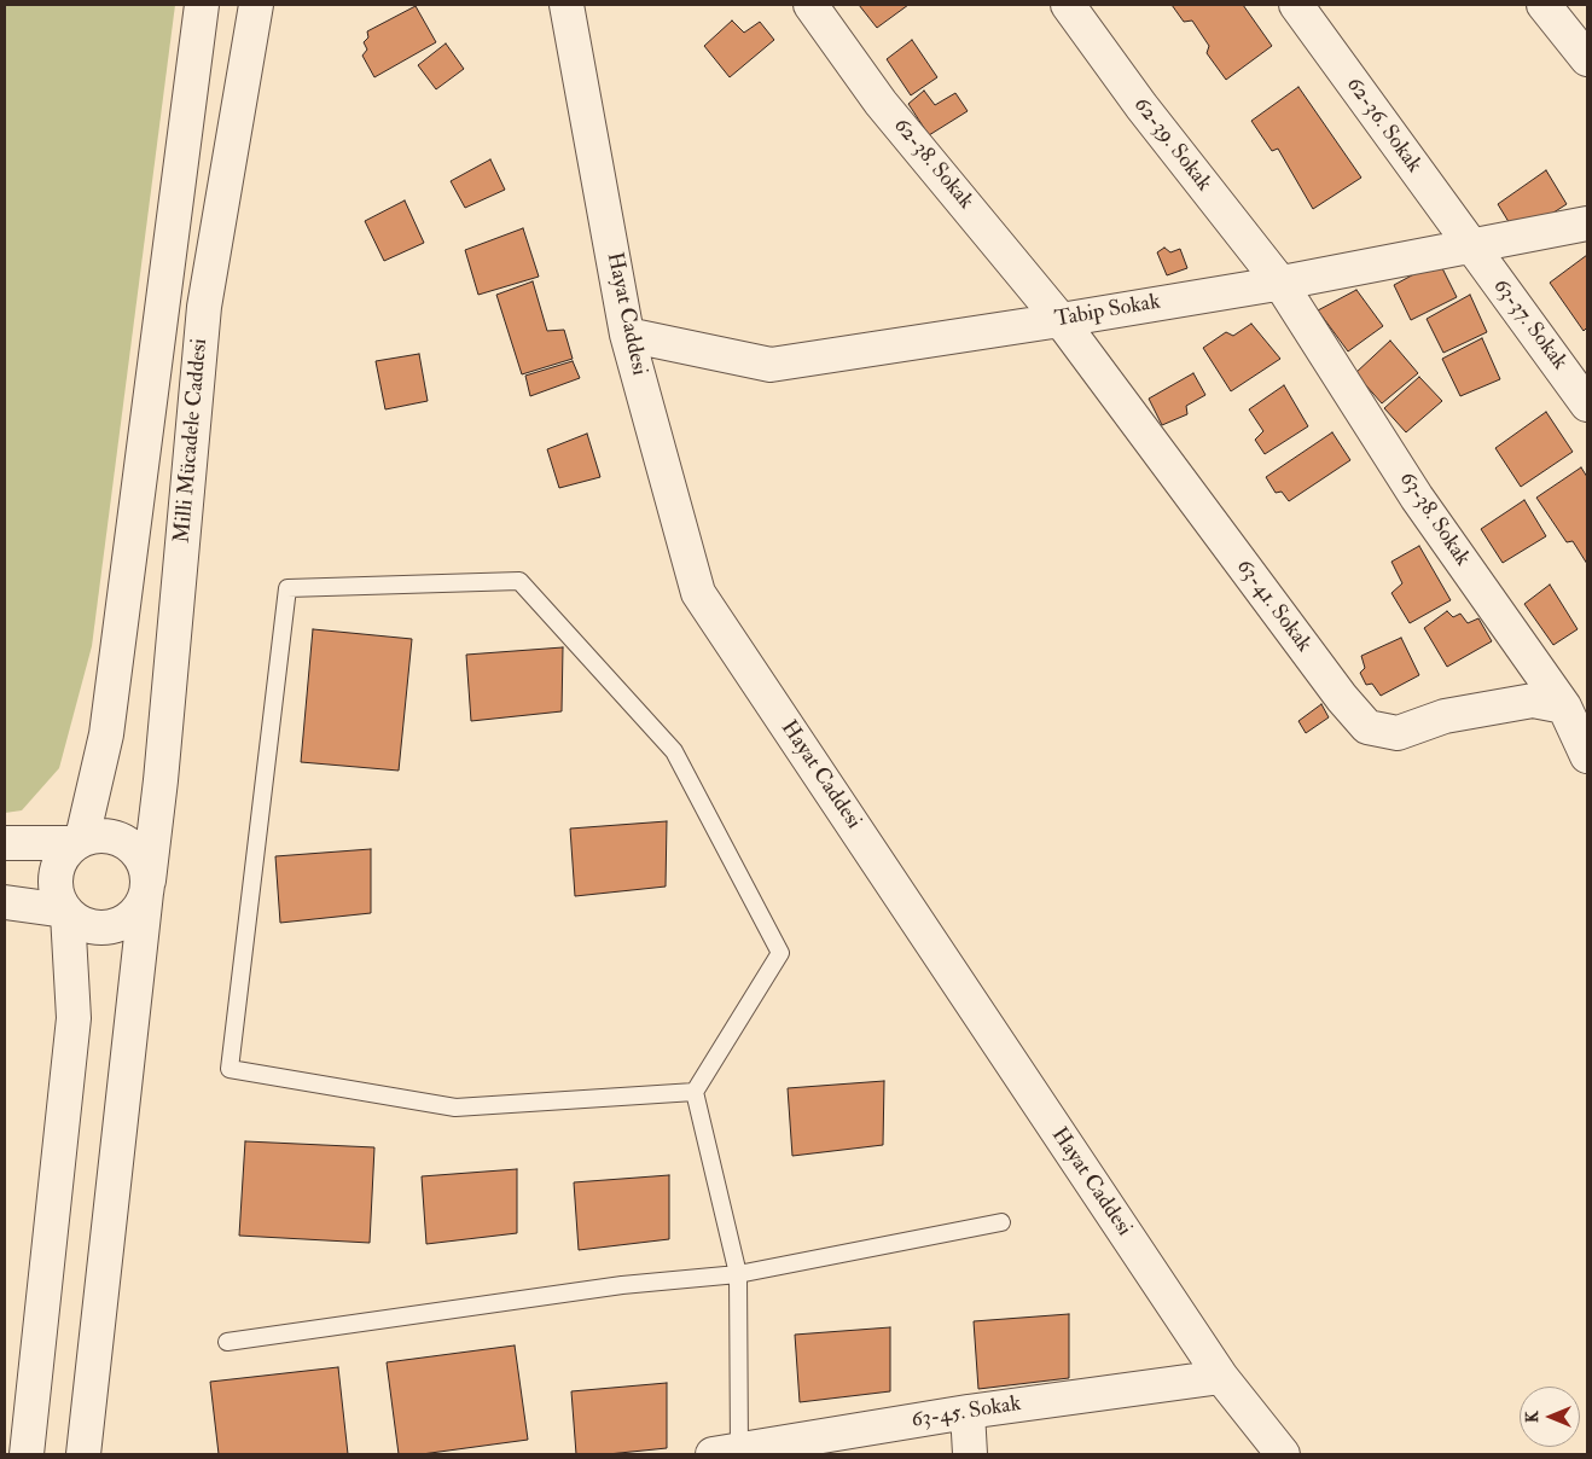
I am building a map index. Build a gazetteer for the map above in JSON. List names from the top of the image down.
{
  "streets": {
    "street": [
      "62-36. Sokak",
      "62-39. Sokak",
      "62-38. Sokak",
      "Tabip Sokak",
      "Hayat Caddesi",
      "63-37. Sokak",
      "Milli Mücadele Caddesi",
      "63-38. Sokak",
      "63-41. Sokak",
      "63-45. Sokak"
    ]
  },
  "crossings": [
    ["62-36. Sokak", "Tabip Sokak"],
    ["62-36. Sokak", "63-37. Sokak"],
    ["62-39. Sokak", "Tabip Sokak"],
    ["62-39. Sokak", "63-38. Sokak"],
    ["62-38. Sokak", "Tabip Sokak"],
    ["62-38. Sokak", "63-41. Sokak"],
    ["Tabip Sokak", "Hayat Caddesi"],
    ["Tabip Sokak", "63-37. Sokak"],
    ["Tabip Sokak", "63-38. Sokak"],
    ["Tabip Sokak", "63-41. Sokak"],
    ["Hayat Caddesi", "63-45. Sokak"],
    ["63-38. Sokak", "63-41. Sokak"]
  ],
  "north": "left"
}
